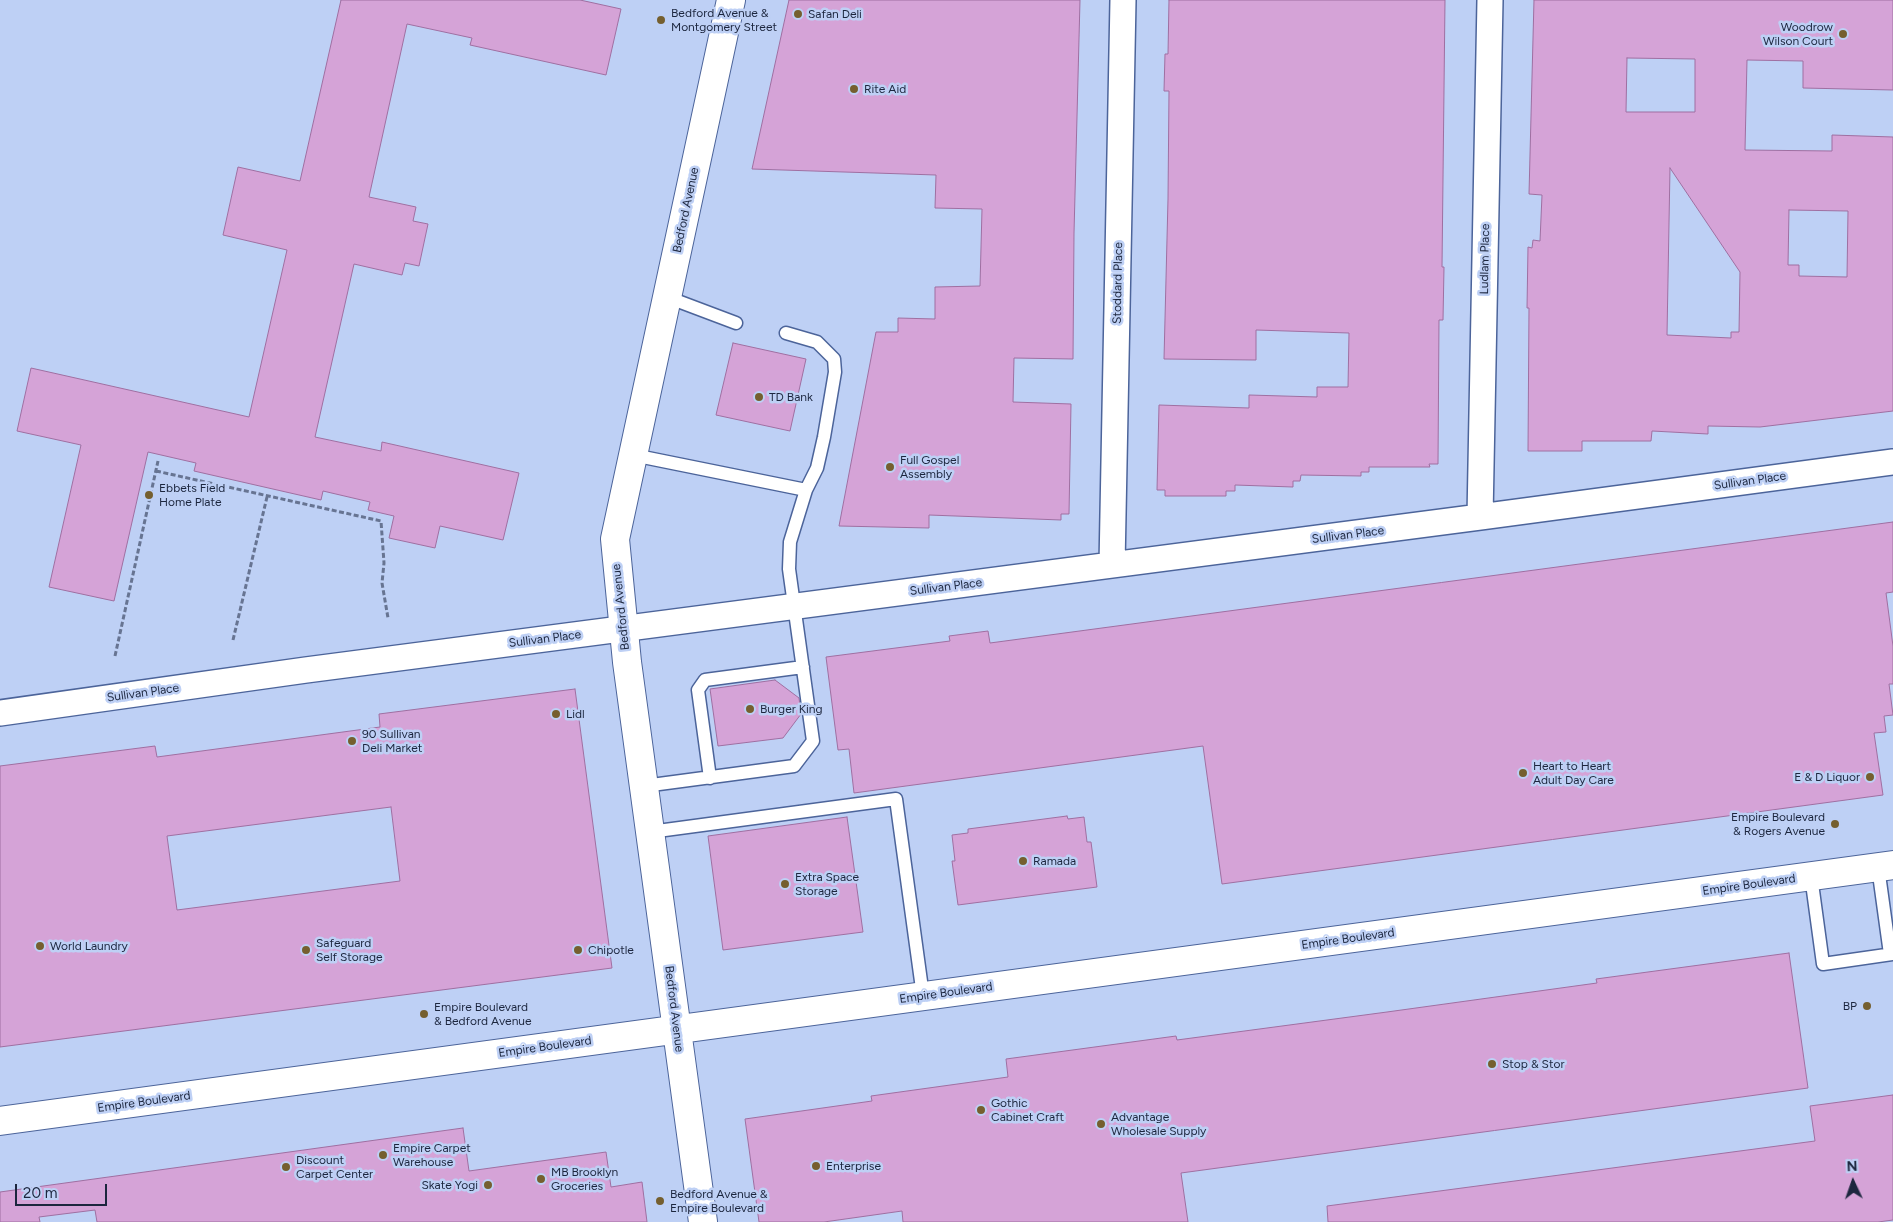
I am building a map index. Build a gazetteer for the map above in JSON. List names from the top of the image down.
{
  "streets": {
    "main road": ["Bedford Avenue", "Empire Boulevard"],
    "street": ["Ludlam Place", "Stoddard Place", "Sullivan Place"]
  },
  "crossings": [
    ["Bedford Avenue", "Sullivan Place"],
    ["Bedford Avenue", "Empire Boulevard"],
    ["Ludlam Place", "Sullivan Place"],
    ["Stoddard Place", "Sullivan Place"]
  ],
  "places": [
    "Safan Deli",
    "Bedford Avenue & Montgomery Street",
    "Woodrow Wilson Court",
    "Rite Aid",
    "TD Bank",
    "Full Gospel Assembly",
    "Ebbets Field Home Plate",
    "Burger King",
    "Lidl",
    "90 Sullivan Deli Market",
    "Heart to Heart Adult Day Care",
    "E & D Liquor",
    "Empire Boulevard & Rogers Avenue",
    "Ramada",
    "Extra Space Storage",
    "World Laundry",
    "Safeguard Self Storage",
    "Chipotle",
    "BP",
    "Empire Boulevard & Bedford Avenue",
    "Stop & Stor",
    "Gothic Cabinet Craft",
    "Advantage Wholesale Supply",
    "Empire Carpet Warehouse",
    "Enterprise",
    "Discount Carpet Center",
    "MB Brooklyn Groceries",
    "Skate Yogi",
    "Bedford Avenue & Empire Boulevard"
  ],
  "scale_bar": "20 m",
  "north": "top"
}
